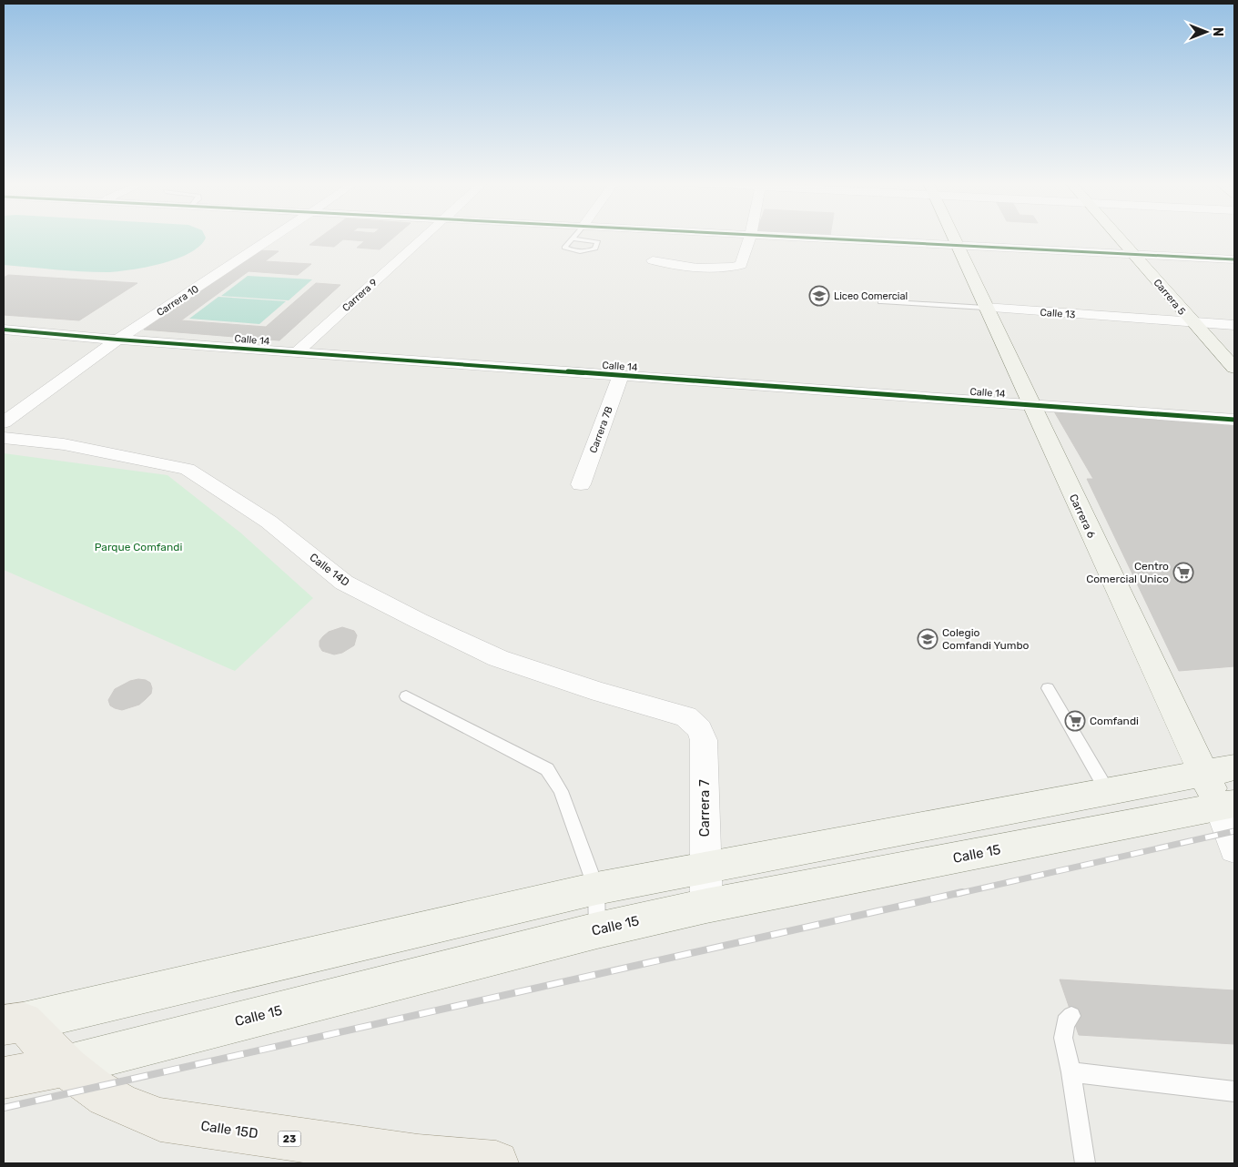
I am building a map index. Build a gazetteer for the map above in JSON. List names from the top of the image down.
{
  "streets": {
    "main road": [
      "Carrera 5",
      "Carrera 6",
      "Calle 15",
      "Calle 15D",
      "23"
    ],
    "street": [
      "Carrera 9",
      "Carrera 10",
      "Calle 13",
      "Calle 14",
      "Carrera 7B",
      "Calle 14D",
      "Carrera 7"
    ]
  },
  "crossings": [
    ["Carrera 9", "Calle 14"],
    ["Carrera 5", "Calle 13"],
    ["Carrera 10", "Calle 14"],
    ["Calle 13", "Carrera 6"],
    ["Calle 14", "Carrera 7B"],
    ["Calle 14", "Carrera 6"],
    ["Carrera 6", "Calle 15"],
    ["Calle 14D", "Carrera 7"],
    ["Carrera 7", "Calle 15"],
    ["Calle 15", "Calle 15D"]
  ],
  "parks": ["Parque Comfandi"],
  "places": {
    "school or university": ["Liceo Comercial", "Colegio Comfandi Yumbo"],
    "supermarket": ["Centro Comercial Unico", "Comfandi"]
  },
  "north": "right"
}
